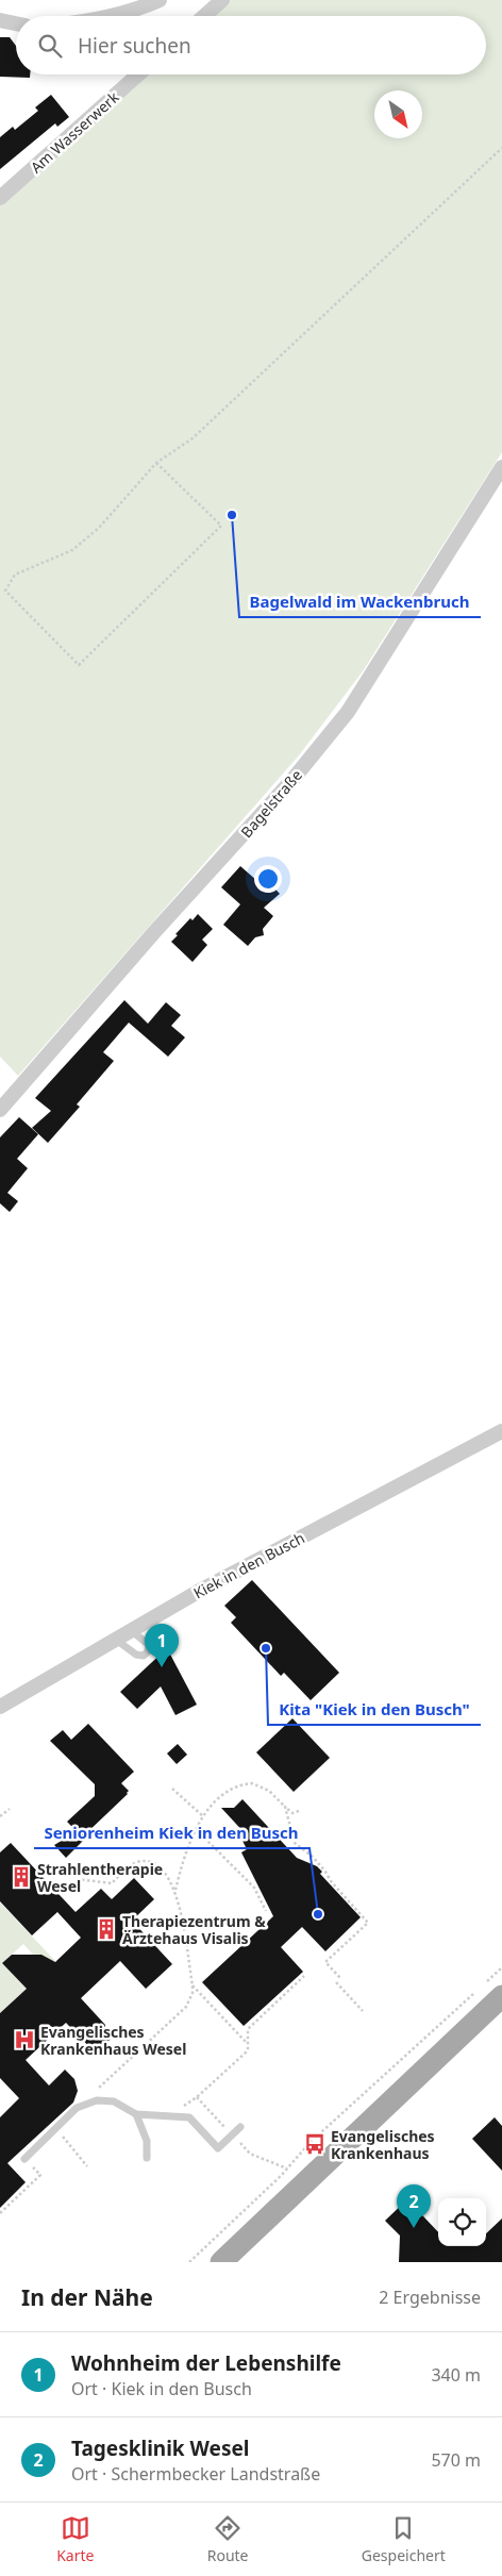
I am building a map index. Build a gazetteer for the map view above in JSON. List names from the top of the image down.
{
  "streets": {
    "street": ["Am Wasserwerk", "Bagelstraße", "Kiek in den Busch"]
  },
  "places": {
    "other": ["Bagelwald im Wackenbruch", "Kita \"Kiek in den Busch\"", "Seniorenheim Kiek in den Busch"],
    "building": ["Strahlentherapie Wesel", "Therapiezentrum & Ärztehaus Visalis"],
    "hospital": ["Evangelisches Krankenhaus Wesel"],
    "bus stop": ["Evangelisches Krankenhaus"]
  },
  "north": "bottom right",
  "page": {
    "search": "Hier suchen",
    "pins": ["1", "2"],
    "heading": ["In der Nähe", "2 Ergebnisse"],
    "list": [
      {
        "mark": "1",
        "name": "Wohnheim der Lebenshilfe",
        "note": "Ort · Kiek in den Busch",
        "value": "340 m"
      },
      {
        "mark": "2",
        "name": "Tagesklinik Wesel",
        "note": "Ort · Schermbecker Landstraße",
        "value": "570 m"
      }
    ],
    "nav": ["Karte", "Route", "Gespeichert"]
  }
}
